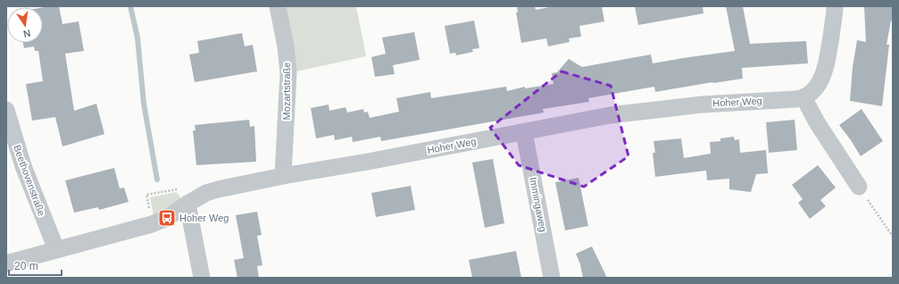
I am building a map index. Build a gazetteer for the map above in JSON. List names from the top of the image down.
{
  "streets": {
    "street": [
      "Mozartstraße",
      "Hoher Weg",
      "Beethovenstraße",
      "Immingaweg"
    ]
  },
  "crossings": [
    ["Mozartstraße", "Hoher Weg"],
    ["Hoher Weg", "Beethovenstraße"],
    ["Hoher Weg", "Immingaweg"]
  ],
  "places": {
    "bus stop": ["Hoher Weg"]
  },
  "scale_bar": "20 m",
  "north": "bottom"
}
